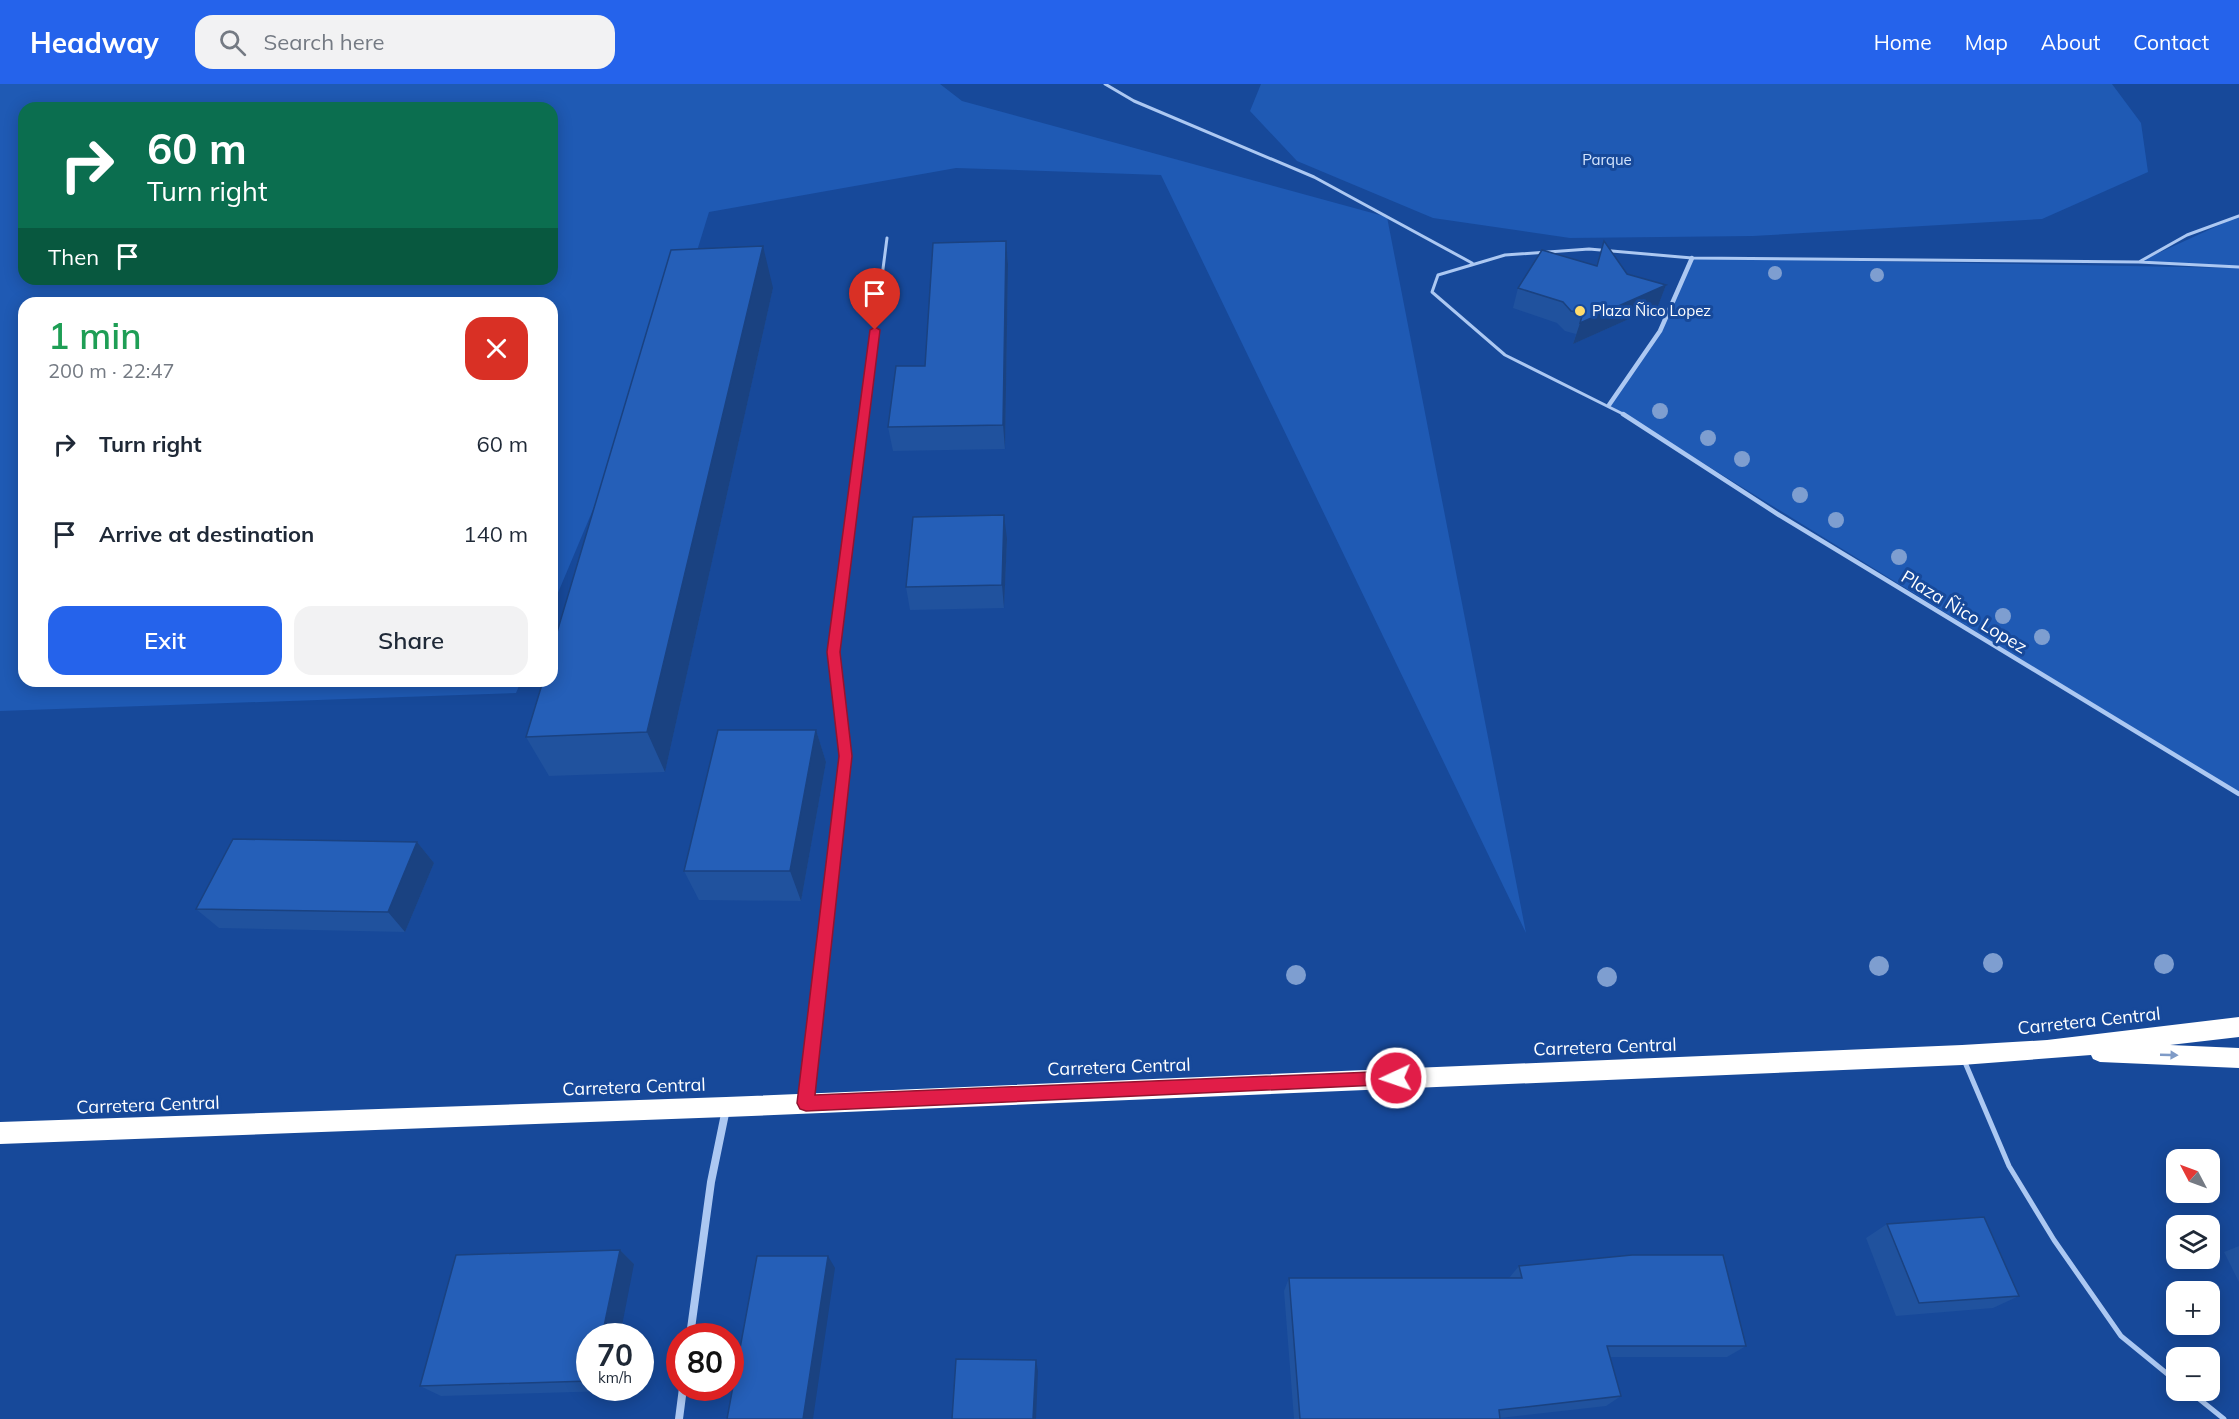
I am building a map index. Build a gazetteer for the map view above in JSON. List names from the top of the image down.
{
  "streets": {
    "highway": ["Carretera Central"],
    "lane": ["Plaza Ñico Lopez"]
  },
  "parks": ["Parque"],
  "places": ["Plaza Ñico Lopez"],
  "north": "top left",
  "page": {
    "header": "Headway",
    "search": "Search here",
    "nav": [
      "Home",
      "Map",
      "About",
      "Contact"
    ],
    "turn": ["60 m", "Turn right"],
    "then": "Then",
    "heading": ["1 min", "200 m · 22:47"],
    "list": [
      {
        "name": "Turn right",
        "value": "60 m"
      },
      {
        "name": "Arrive at destination",
        "value": "140 m"
      }
    ],
    "buttons": ["Exit", "Share"],
    "map_buttons": ["+", "−"],
    "speed": "70 km/h",
    "limit": "80"
  }
}
